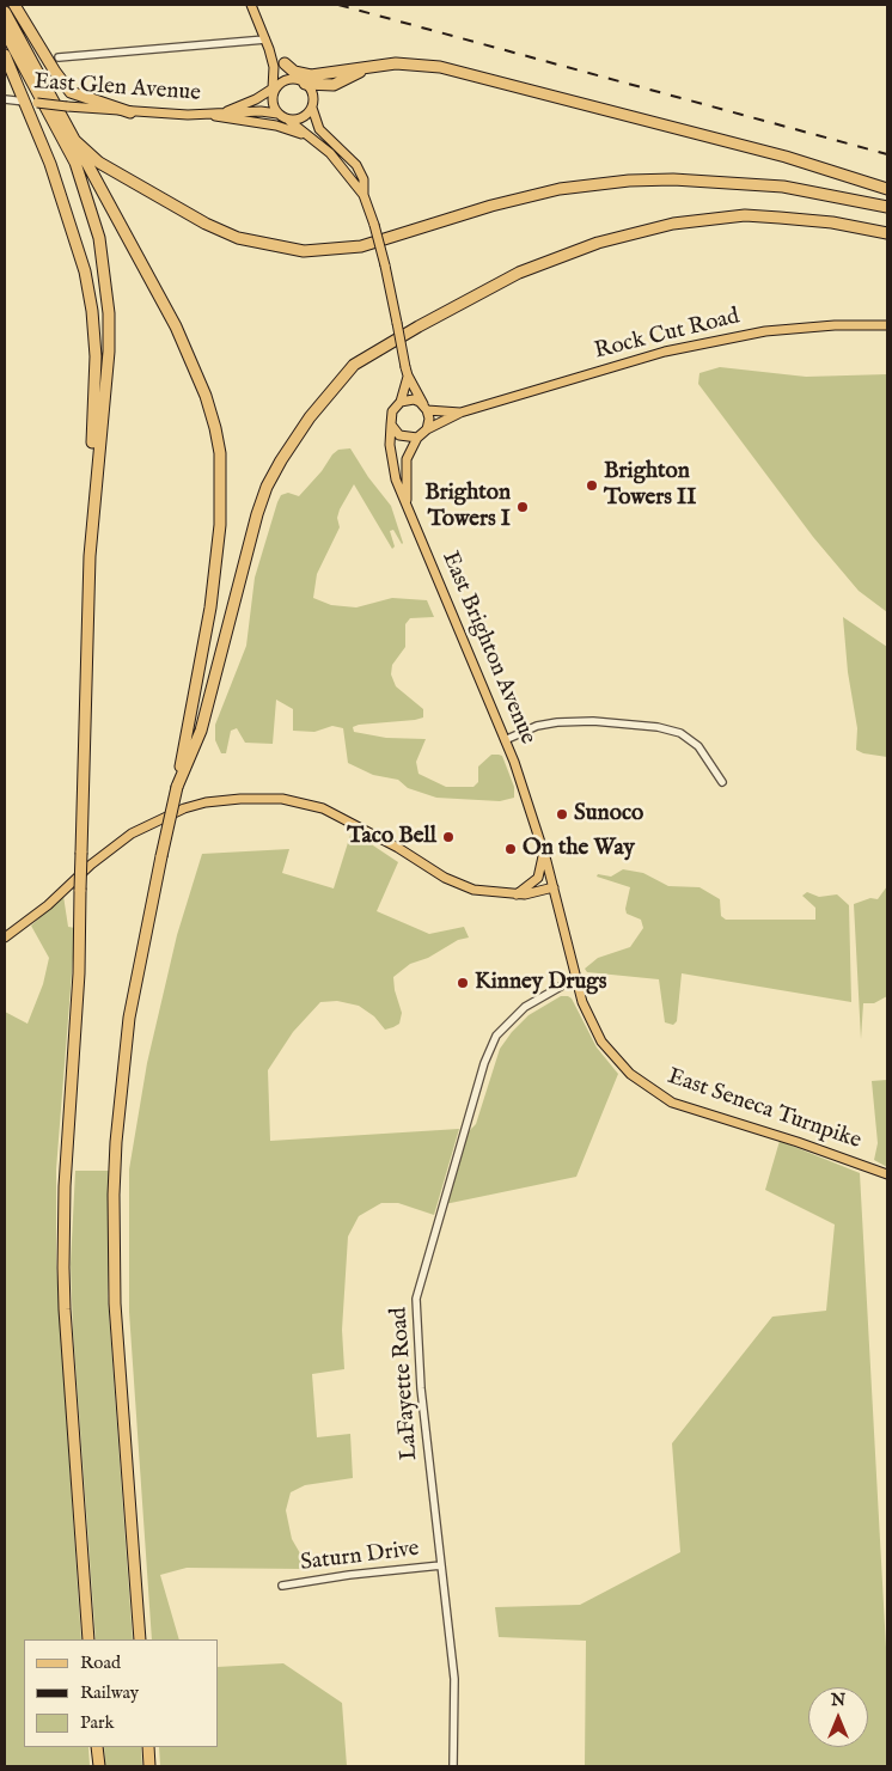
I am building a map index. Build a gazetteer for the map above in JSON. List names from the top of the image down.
{
  "streets": {
    "main road": [
      "East Glen Avenue",
      "Rock Cut Road",
      "East Brighton Avenue",
      "East Seneca Turnpike"
    ],
    "street": ["LaFayette Road", "Saturn Drive"]
  },
  "crossings": [
    ["Rock Cut Road", "East Brighton Avenue"],
    ["East Brighton Avenue", "East Seneca Turnpike"],
    ["East Seneca Turnpike", "LaFayette Road"],
    ["LaFayette Road", "Saturn Drive"]
  ],
  "places": [
    "Brighton Towers II",
    "Brighton Towers I",
    "Sunoco",
    "Taco Bell",
    "On the Way",
    "Kinney Drugs"
  ],
  "legend": ["Road", "Railway", "Park"],
  "north": "top"
}
